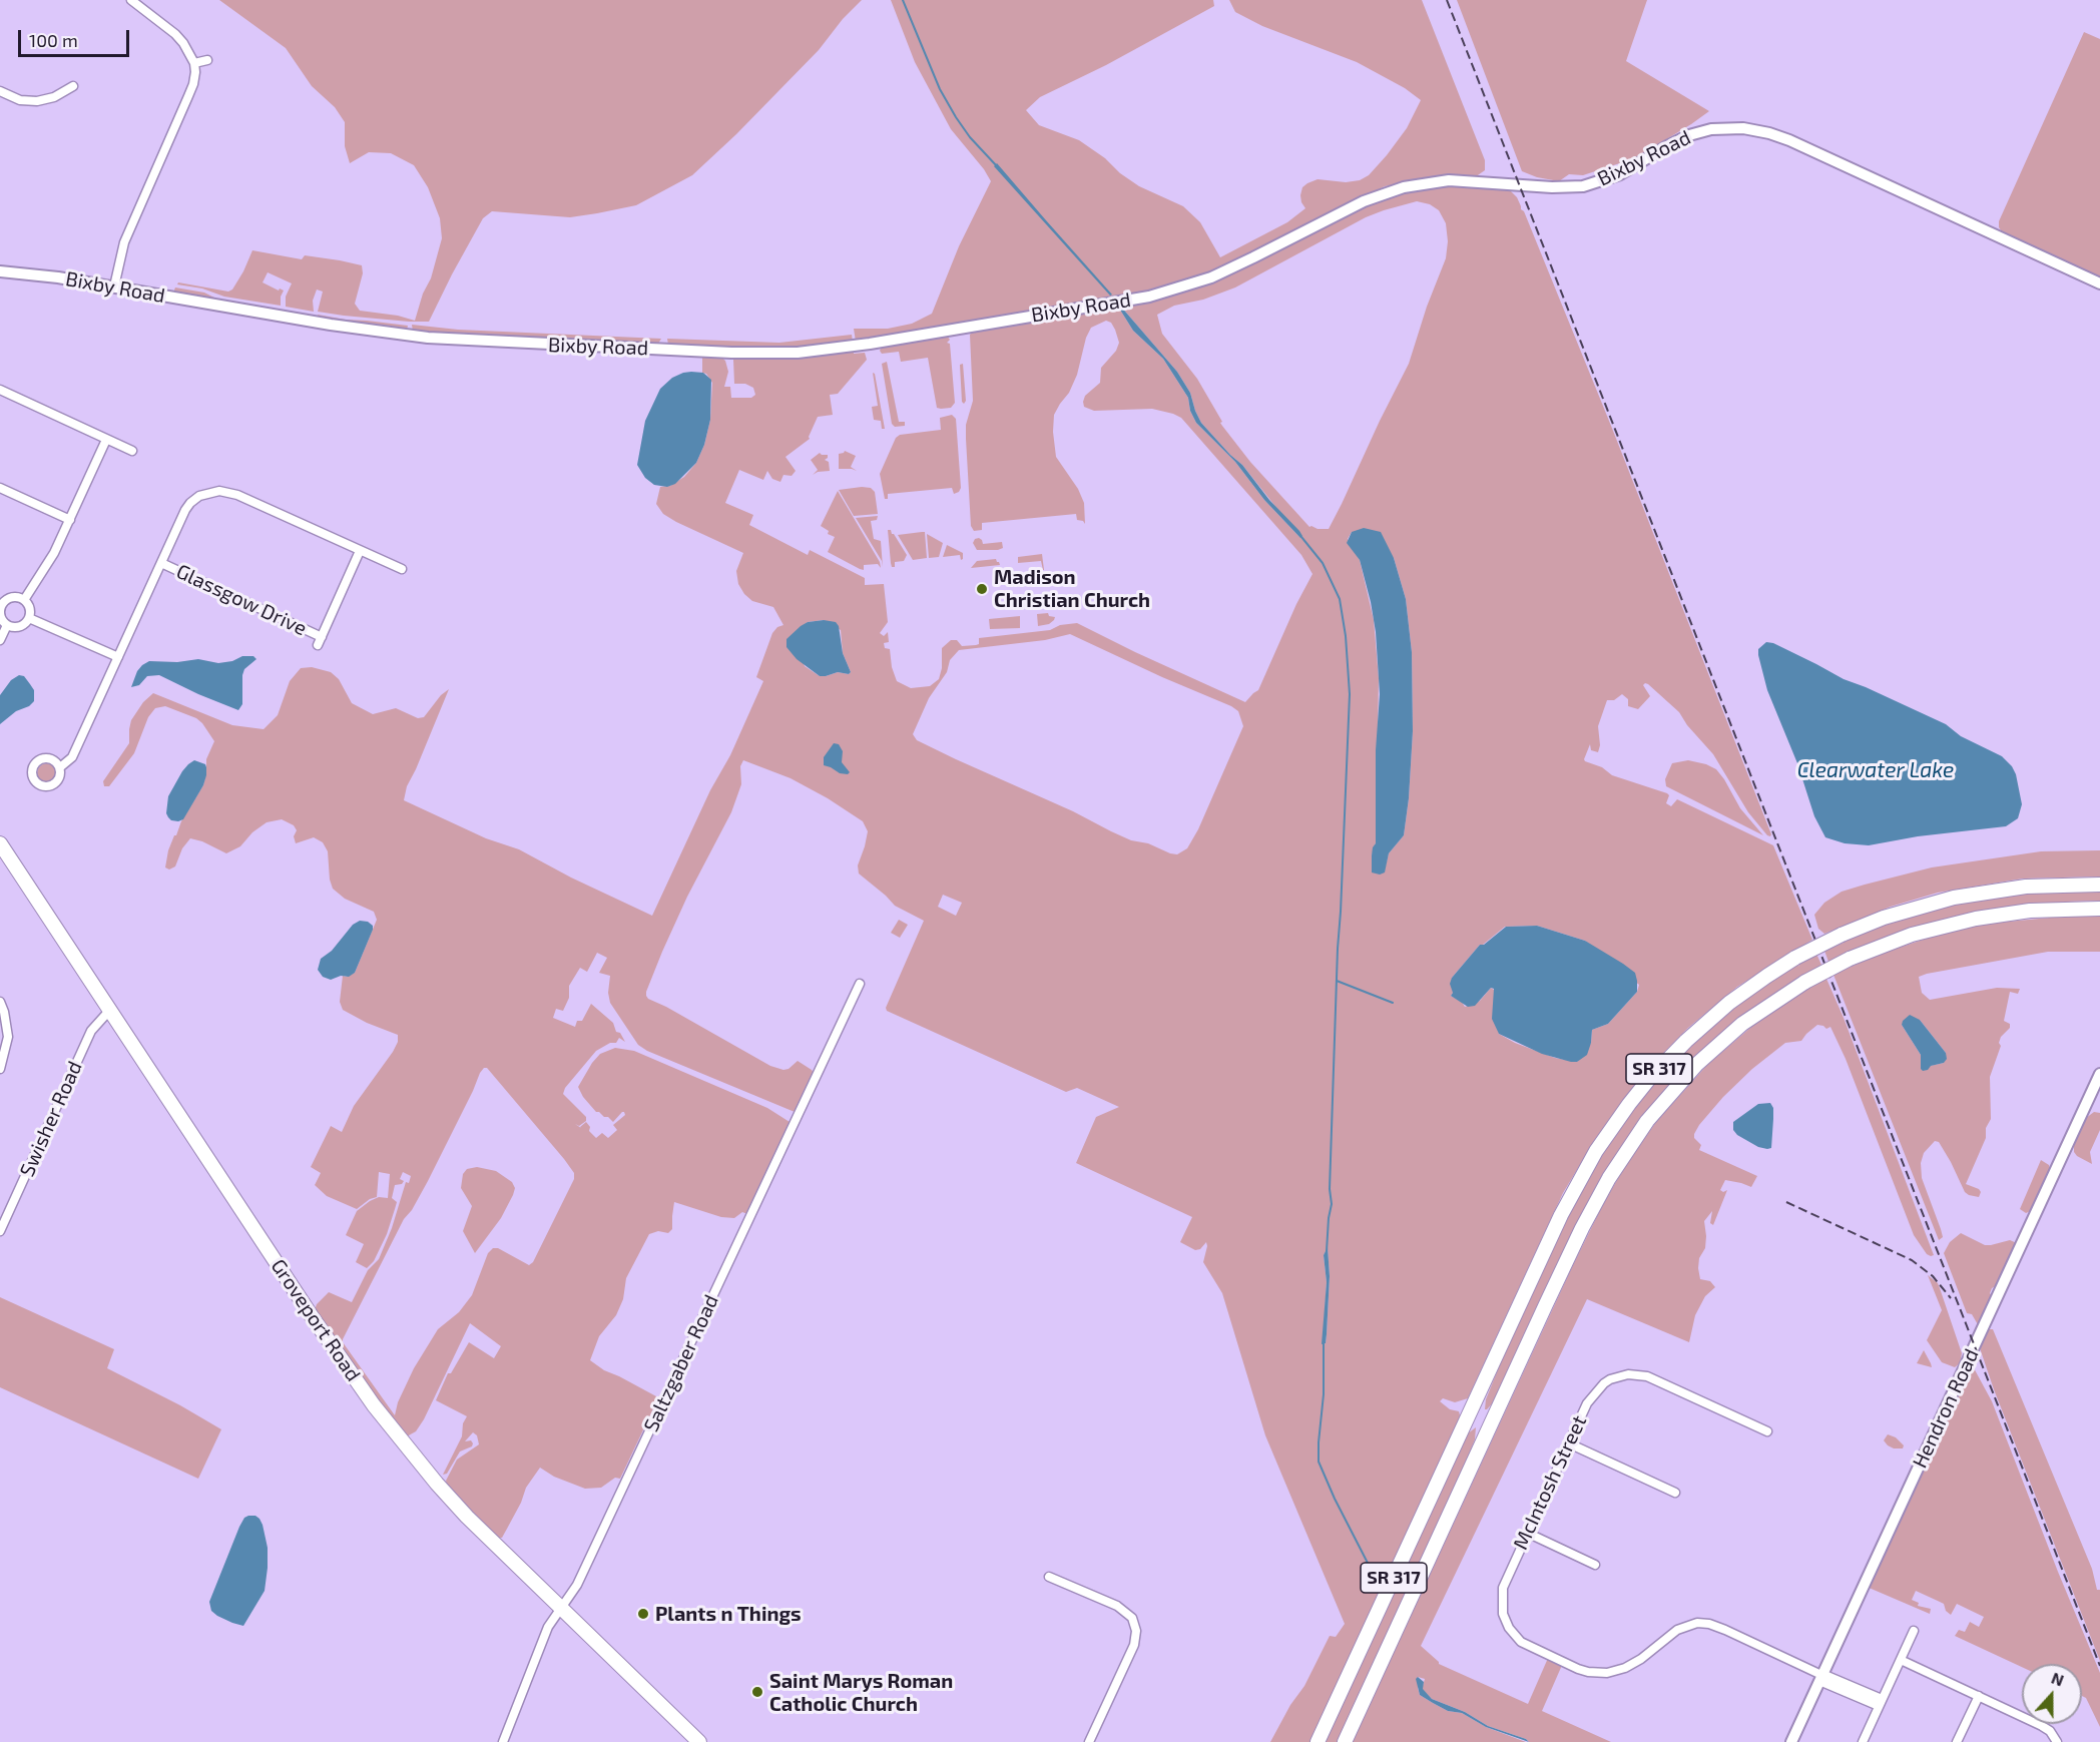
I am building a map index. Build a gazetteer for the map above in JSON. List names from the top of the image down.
{
  "streets": {
    "main road": ["SR 317", "Groveport Road"],
    "street": [
      "Bixby Road",
      "Glassgow Drive",
      "Swisher Road",
      "Saltzgaber Road",
      "Hendron Road",
      "McIntosh Street"
    ]
  },
  "crossings": [
    ["Swisher Road", "Groveport Road"],
    ["Groveport Road", "Saltzgaber Road"],
    ["Hendron Road", "McIntosh Street"]
  ],
  "water": ["Clearwater Lake"],
  "places": ["Madison Christian Church", "Plants n Things", "Saint Marys Roman Catholic Church"],
  "scale_bar": "100 m",
  "north": "top"
}
